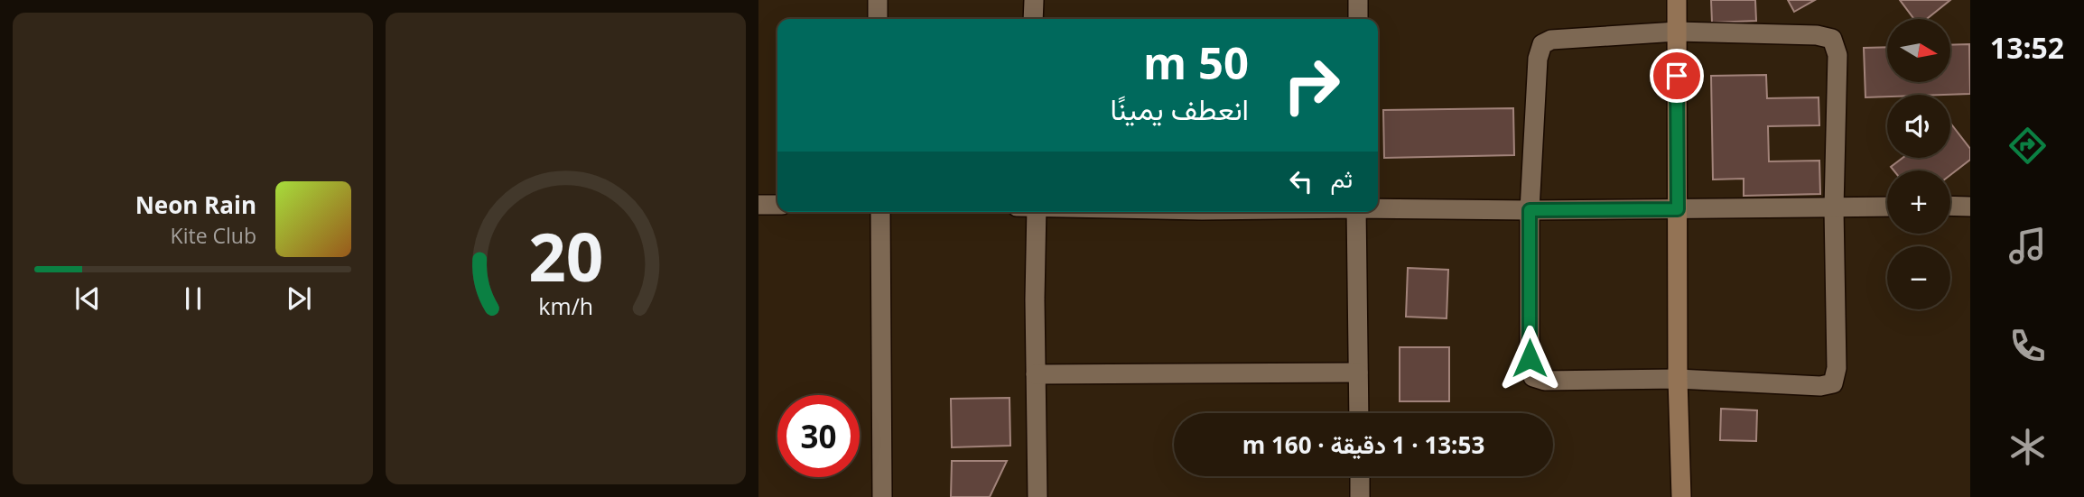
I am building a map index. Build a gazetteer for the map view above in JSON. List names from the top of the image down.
{
  "north": "right",
  "page": {
    "tabs": "13:52",
    "map_buttons": ["+", "−"],
    "turn": ["50 m", "انعطف يمينًا"],
    "then": "ثم",
    "song": ["Neon Rain", "Kite Club"],
    "limit": "30",
    "trip": "13:53 · 1 دقيقة · 160 m",
    "gauge": ["20", "km/h"]
  }
}
